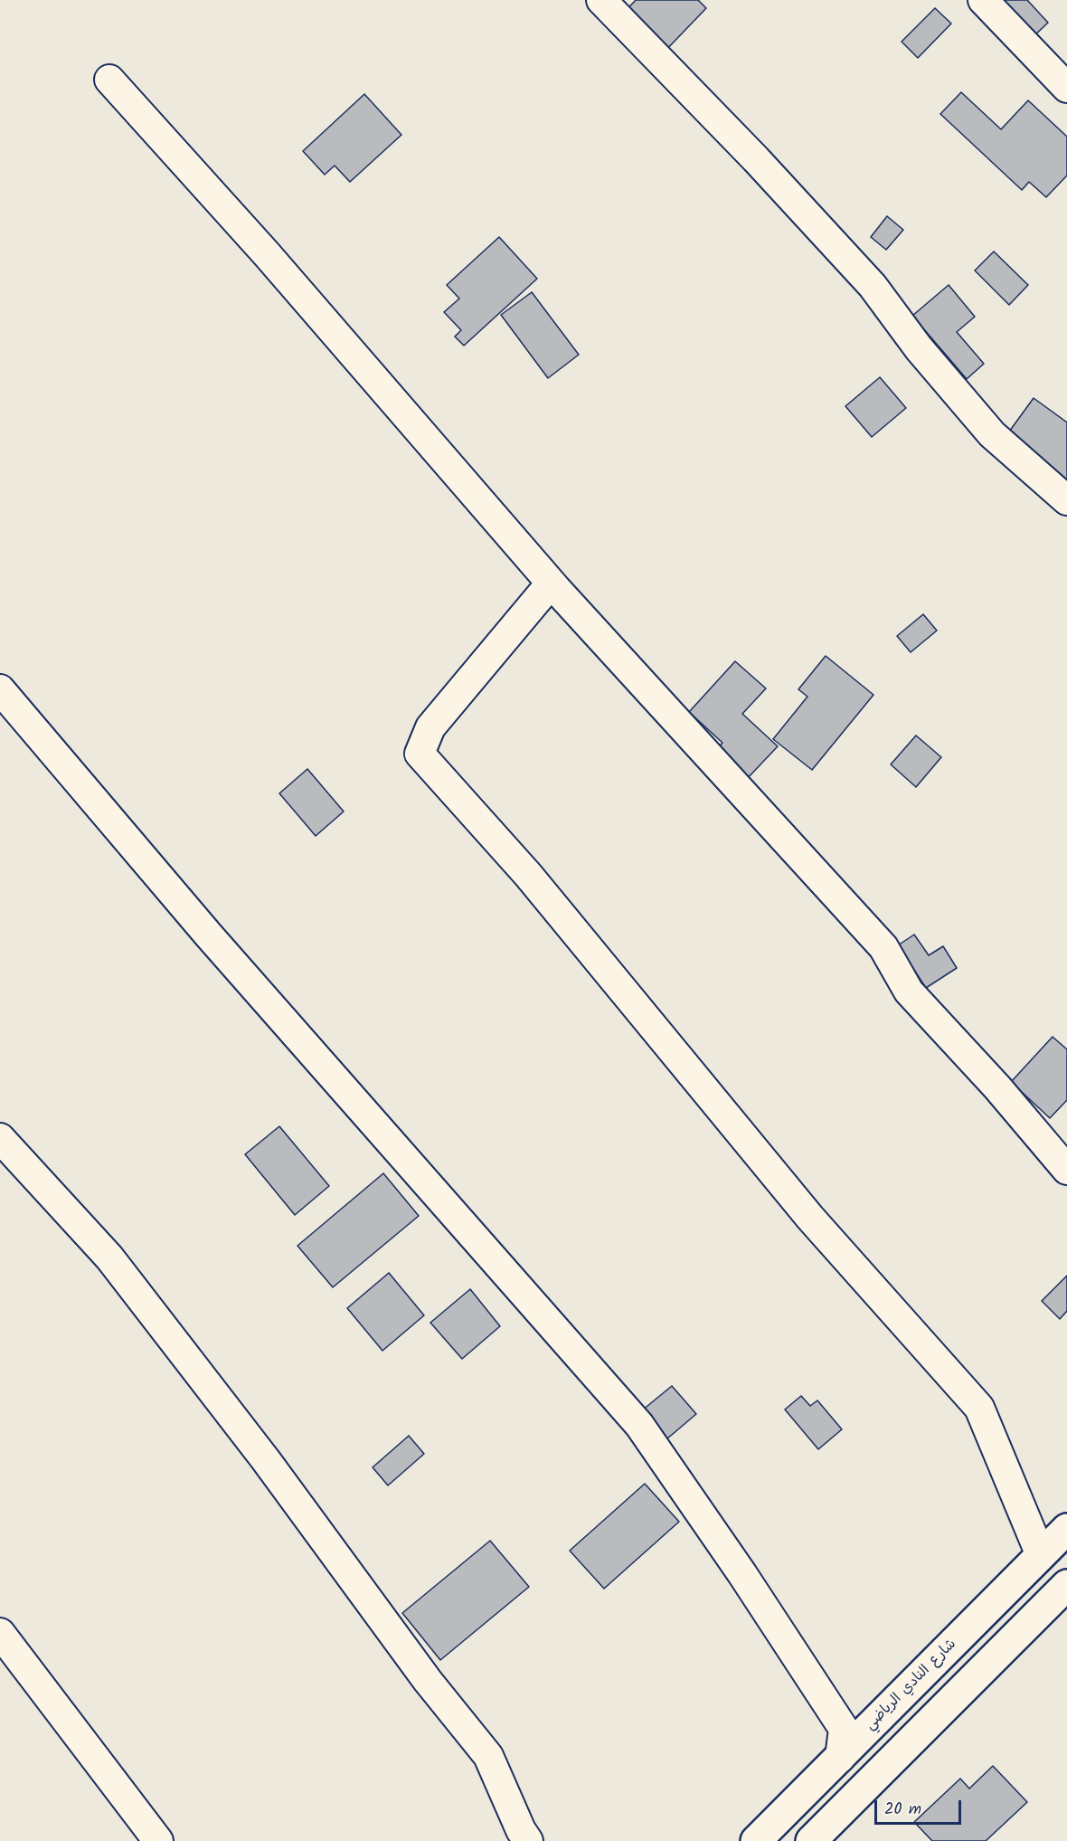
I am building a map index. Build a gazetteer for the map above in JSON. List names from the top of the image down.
{
  "streets": {
    "main road": ["شارع النادي الرياضي"]
  },
  "scale_bar": "20 m"
}
